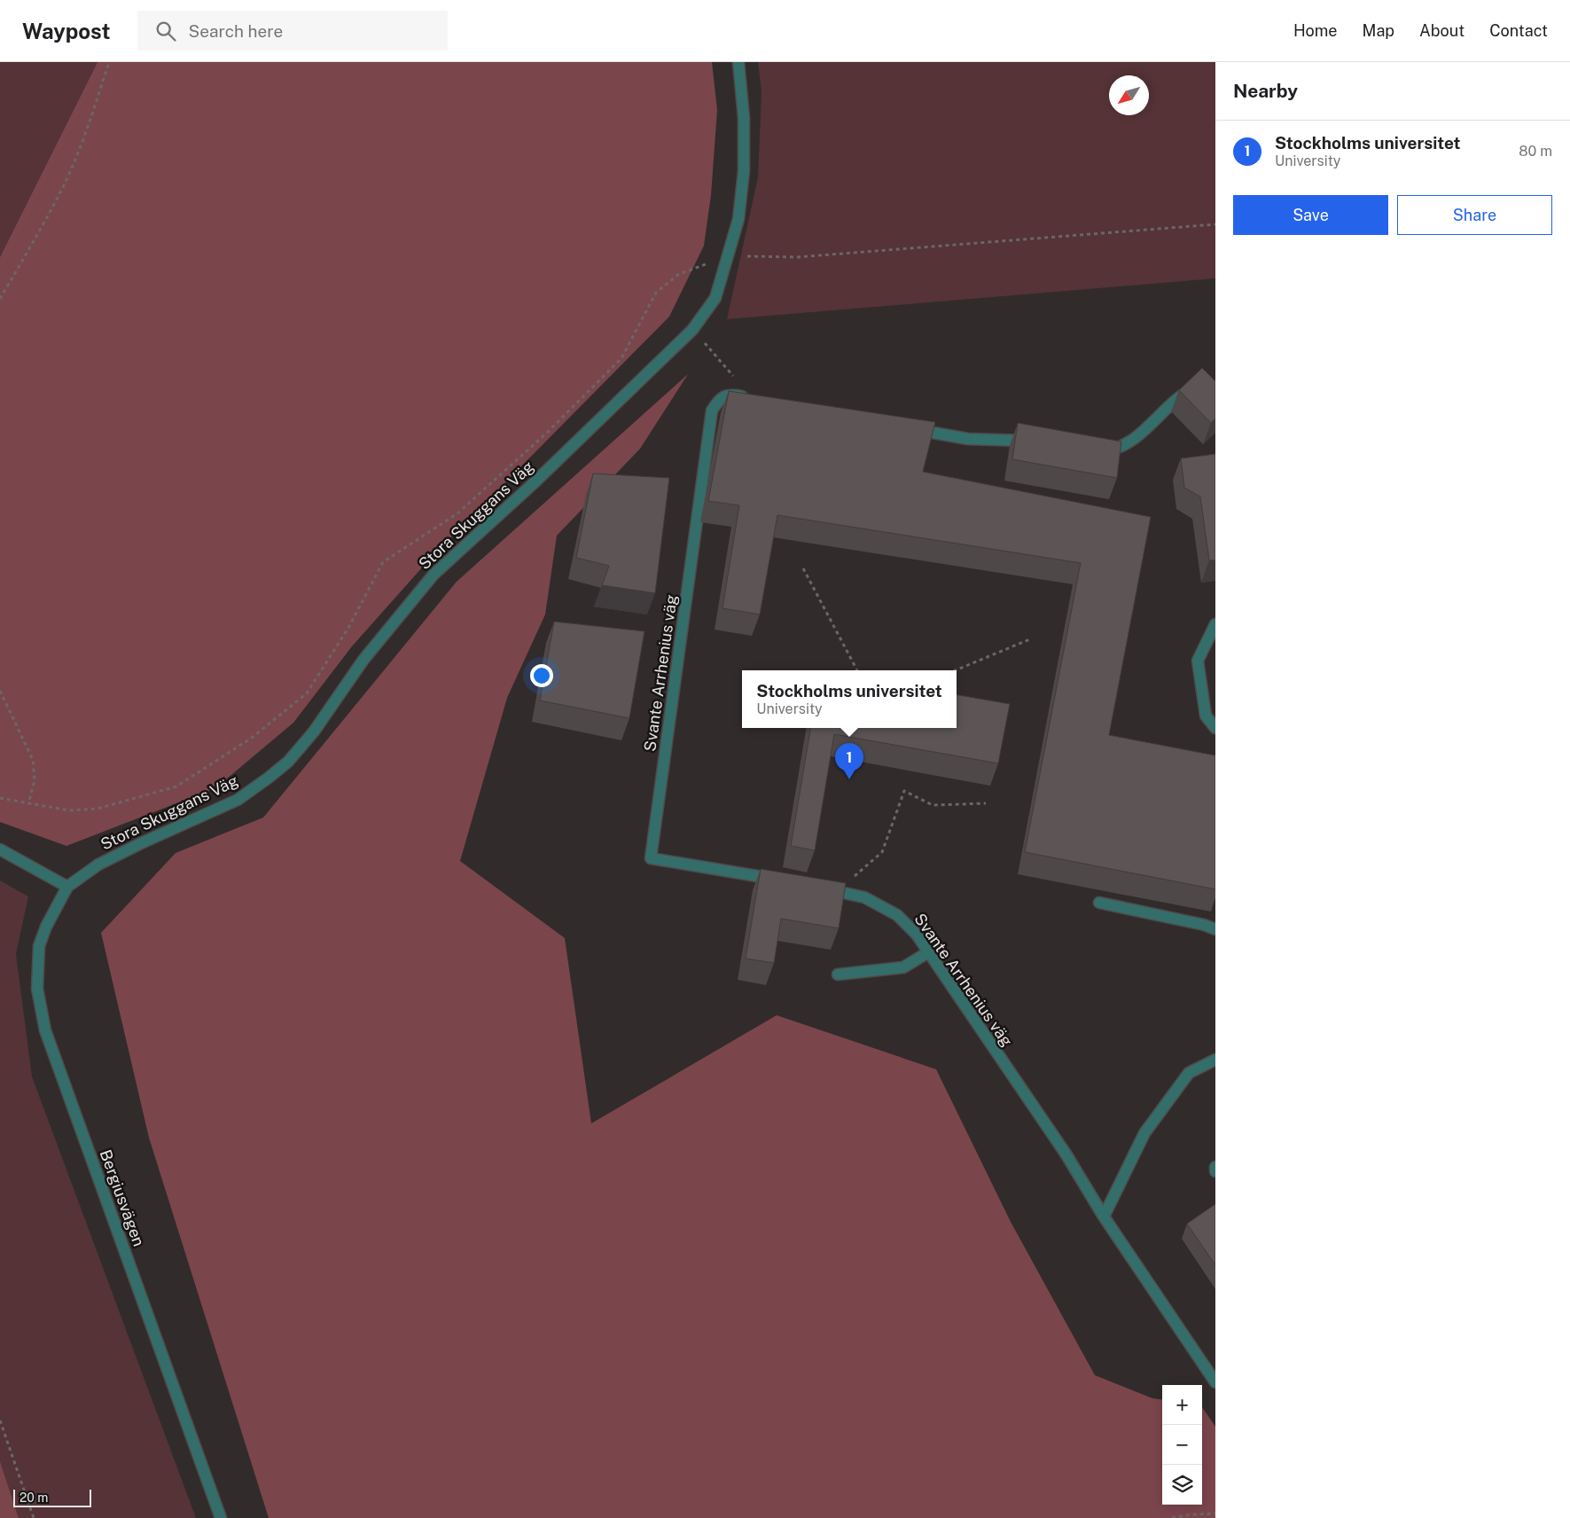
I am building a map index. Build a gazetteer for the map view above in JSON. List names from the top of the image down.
{
  "streets": {
    "street": ["Stora Skuggans Väg", "Svante Arrhenius väg", "Bergiusvägen"]
  },
  "crossings": [
    ["Stora Skuggans Väg", "Bergiusvägen"]
  ],
  "scale_bar": "20 m",
  "north": "bottom left",
  "page": {
    "header": "Waypost",
    "search": "Search here",
    "nav": [
      "Home",
      "Map",
      "About",
      "Contact"
    ],
    "heading": "Nearby",
    "list": [
      {
        "mark": "1",
        "name": "Stockholms universitet",
        "note": "University",
        "value": "80 m"
      }
    ],
    "buttons": ["Save", "Share"],
    "popup": ["Stockholms universitet", "University"],
    "pins": "1",
    "map_buttons": ["+", "−"],
    "scale": "20 m"
  }
}
